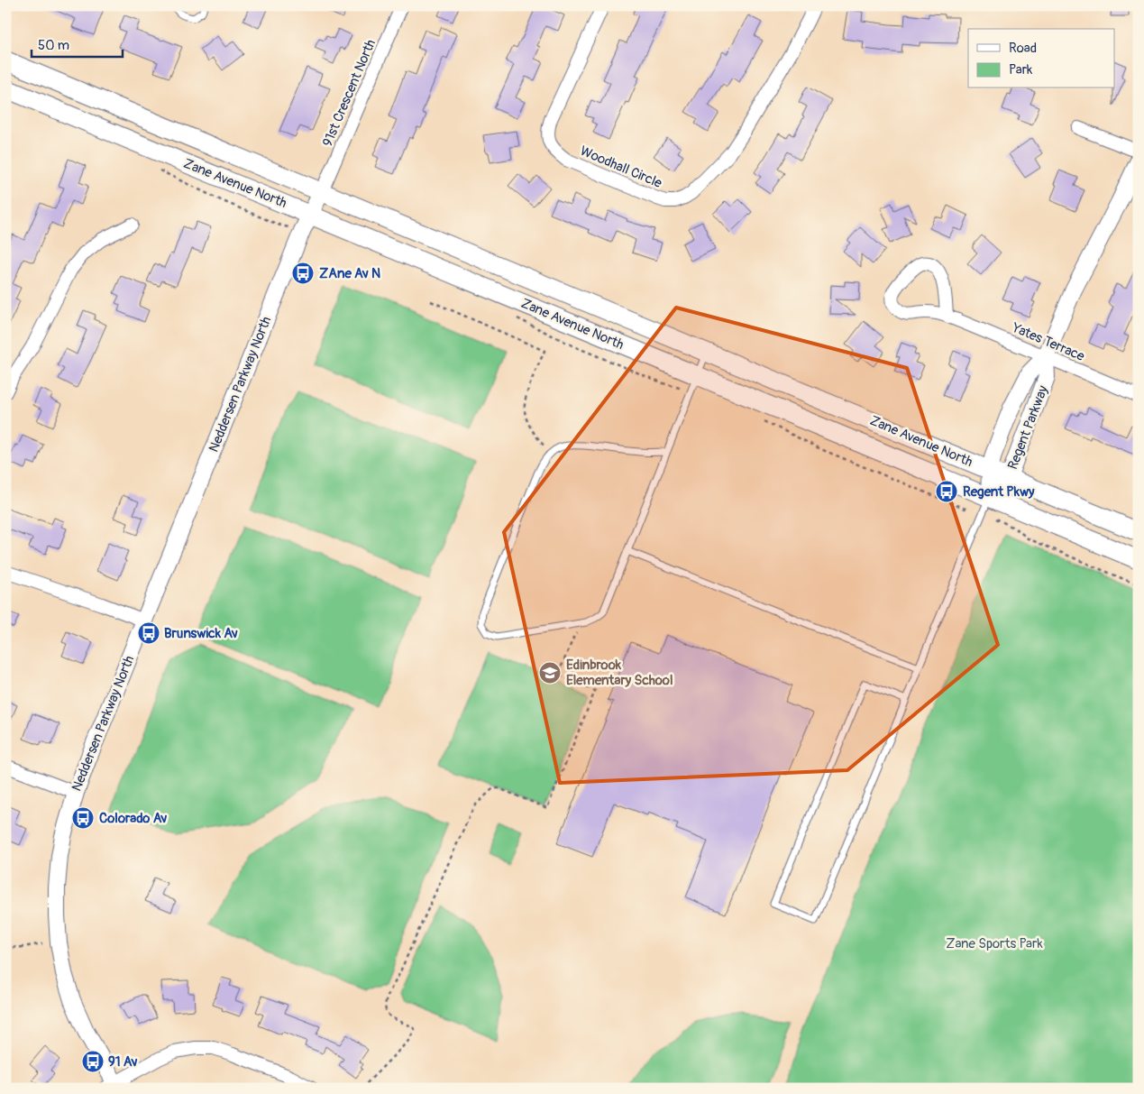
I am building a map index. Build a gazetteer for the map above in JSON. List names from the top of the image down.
{
  "streets": {
    "main road": ["Zane Avenue North"],
    "street": [
      "91st Crescent North",
      "Woodhall Circle",
      "Yates Terrace",
      "Neddersen Parkway North",
      "Regent Parkway"
    ]
  },
  "crossings": [
    ["91st Crescent North", "Zane Avenue North"],
    ["91st Crescent North", "Neddersen Parkway North"],
    ["Zane Avenue North", "Neddersen Parkway North"],
    ["Zane Avenue North", "Regent Parkway"],
    ["Yates Terrace", "Regent Parkway"]
  ],
  "parks": ["Zane Sports Park"],
  "places": {
    "bus stop": [
      "ZAne Av N",
      "Regent Pkwy",
      "Brunswick Av",
      "Colorado Av",
      "91 Av"
    ],
    "school or university": ["Edinbrook Elementary School"]
  },
  "legend": ["Road", "Park"],
  "scale_bar": "50 m"
}
